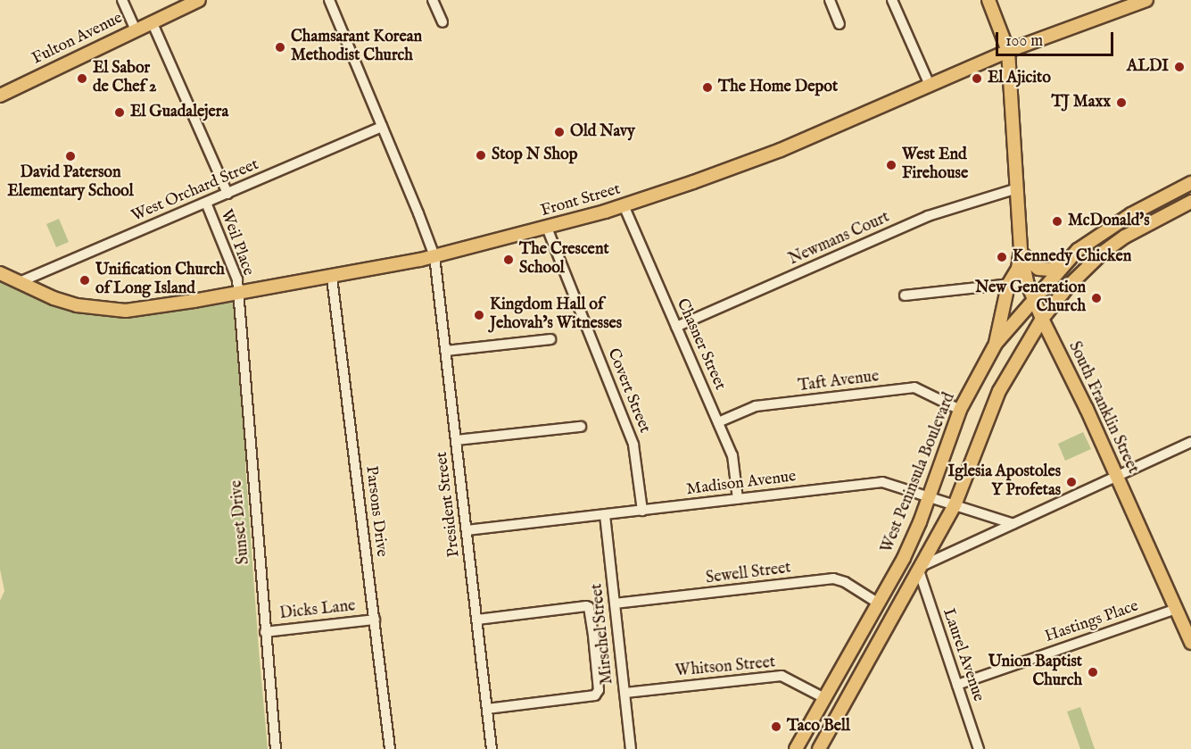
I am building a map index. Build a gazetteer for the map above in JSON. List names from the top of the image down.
{
  "streets": {
    "main road": [
      "Fulton Avenue",
      "Front Street",
      "South Franklin Street",
      "West Peninsula Boulevard"
    ],
    "street": [
      "West Orchard Street",
      "Newmans Court",
      "Weil Place",
      "Chasner Street",
      "Taft Avenue",
      "Covert Street",
      "Madison Avenue",
      "President Street",
      "Parsons Drive",
      "Sunset Drive",
      "Sewell Street",
      "Dicks Lane",
      "Hastings Place",
      "Mirschel Street",
      "Laurel Avenue",
      "Whitson Street"
    ]
  },
  "crossings": [
    ["West Orchard Street", "Front Street"],
    ["West Orchard Street", "Weil Place"],
    ["West Orchard Street", "President Street"],
    ["Front Street", "Weil Place"],
    ["Front Street", "Chasner Street"],
    ["Front Street", "Covert Street"],
    ["Front Street", "South Franklin Street"],
    ["Front Street", "President Street"],
    ["Front Street", "Parsons Drive"],
    ["Front Street", "Sunset Drive"],
    ["Newmans Court", "Chasner Street"],
    ["Newmans Court", "South Franklin Street"],
    ["Weil Place", "Sunset Drive"],
    ["Chasner Street", "Taft Avenue"],
    ["Chasner Street", "Madison Avenue"],
    ["Taft Avenue", "West Peninsula Boulevard"],
    ["Covert Street", "Madison Avenue"],
    ["South Franklin Street", "West Peninsula Boulevard"],
    ["South Franklin Street", "Hastings Place"],
    ["West Peninsula Boulevard", "Madison Avenue"],
    ["West Peninsula Boulevard", "Sewell Street"],
    ["West Peninsula Boulevard", "Whitson Street"],
    ["Madison Avenue", "President Street"],
    ["Madison Avenue", "Mirschel Street"],
    ["Parsons Drive", "Dicks Lane"],
    ["Sunset Drive", "Dicks Lane"],
    ["Sewell Street", "Mirschel Street"],
    ["Hastings Place", "Laurel Avenue"],
    ["Mirschel Street", "Whitson Street"]
  ],
  "places": [
    "Chamsarant Korean Methodist Church",
    "ALDI",
    "El Sabor de Chef 2",
    "El Ajicito",
    "The Home Depot",
    "TJ Maxx",
    "El Guadalejera",
    "Old Navy",
    "Stop N Shop",
    "David Paterson Elementary School",
    "West End Firehouse",
    "McDonald's",
    "Kennedy Chicken",
    "The Crescent School",
    "Unification Church of Long Island",
    "New Generation Church",
    "Kingdom Hall of Jehovah’s Witnesses",
    "Iglesia Apostoles Y Profetas",
    "Union Baptist Church",
    "Taco Bell"
  ],
  "scale_bar": "100 m"
}
